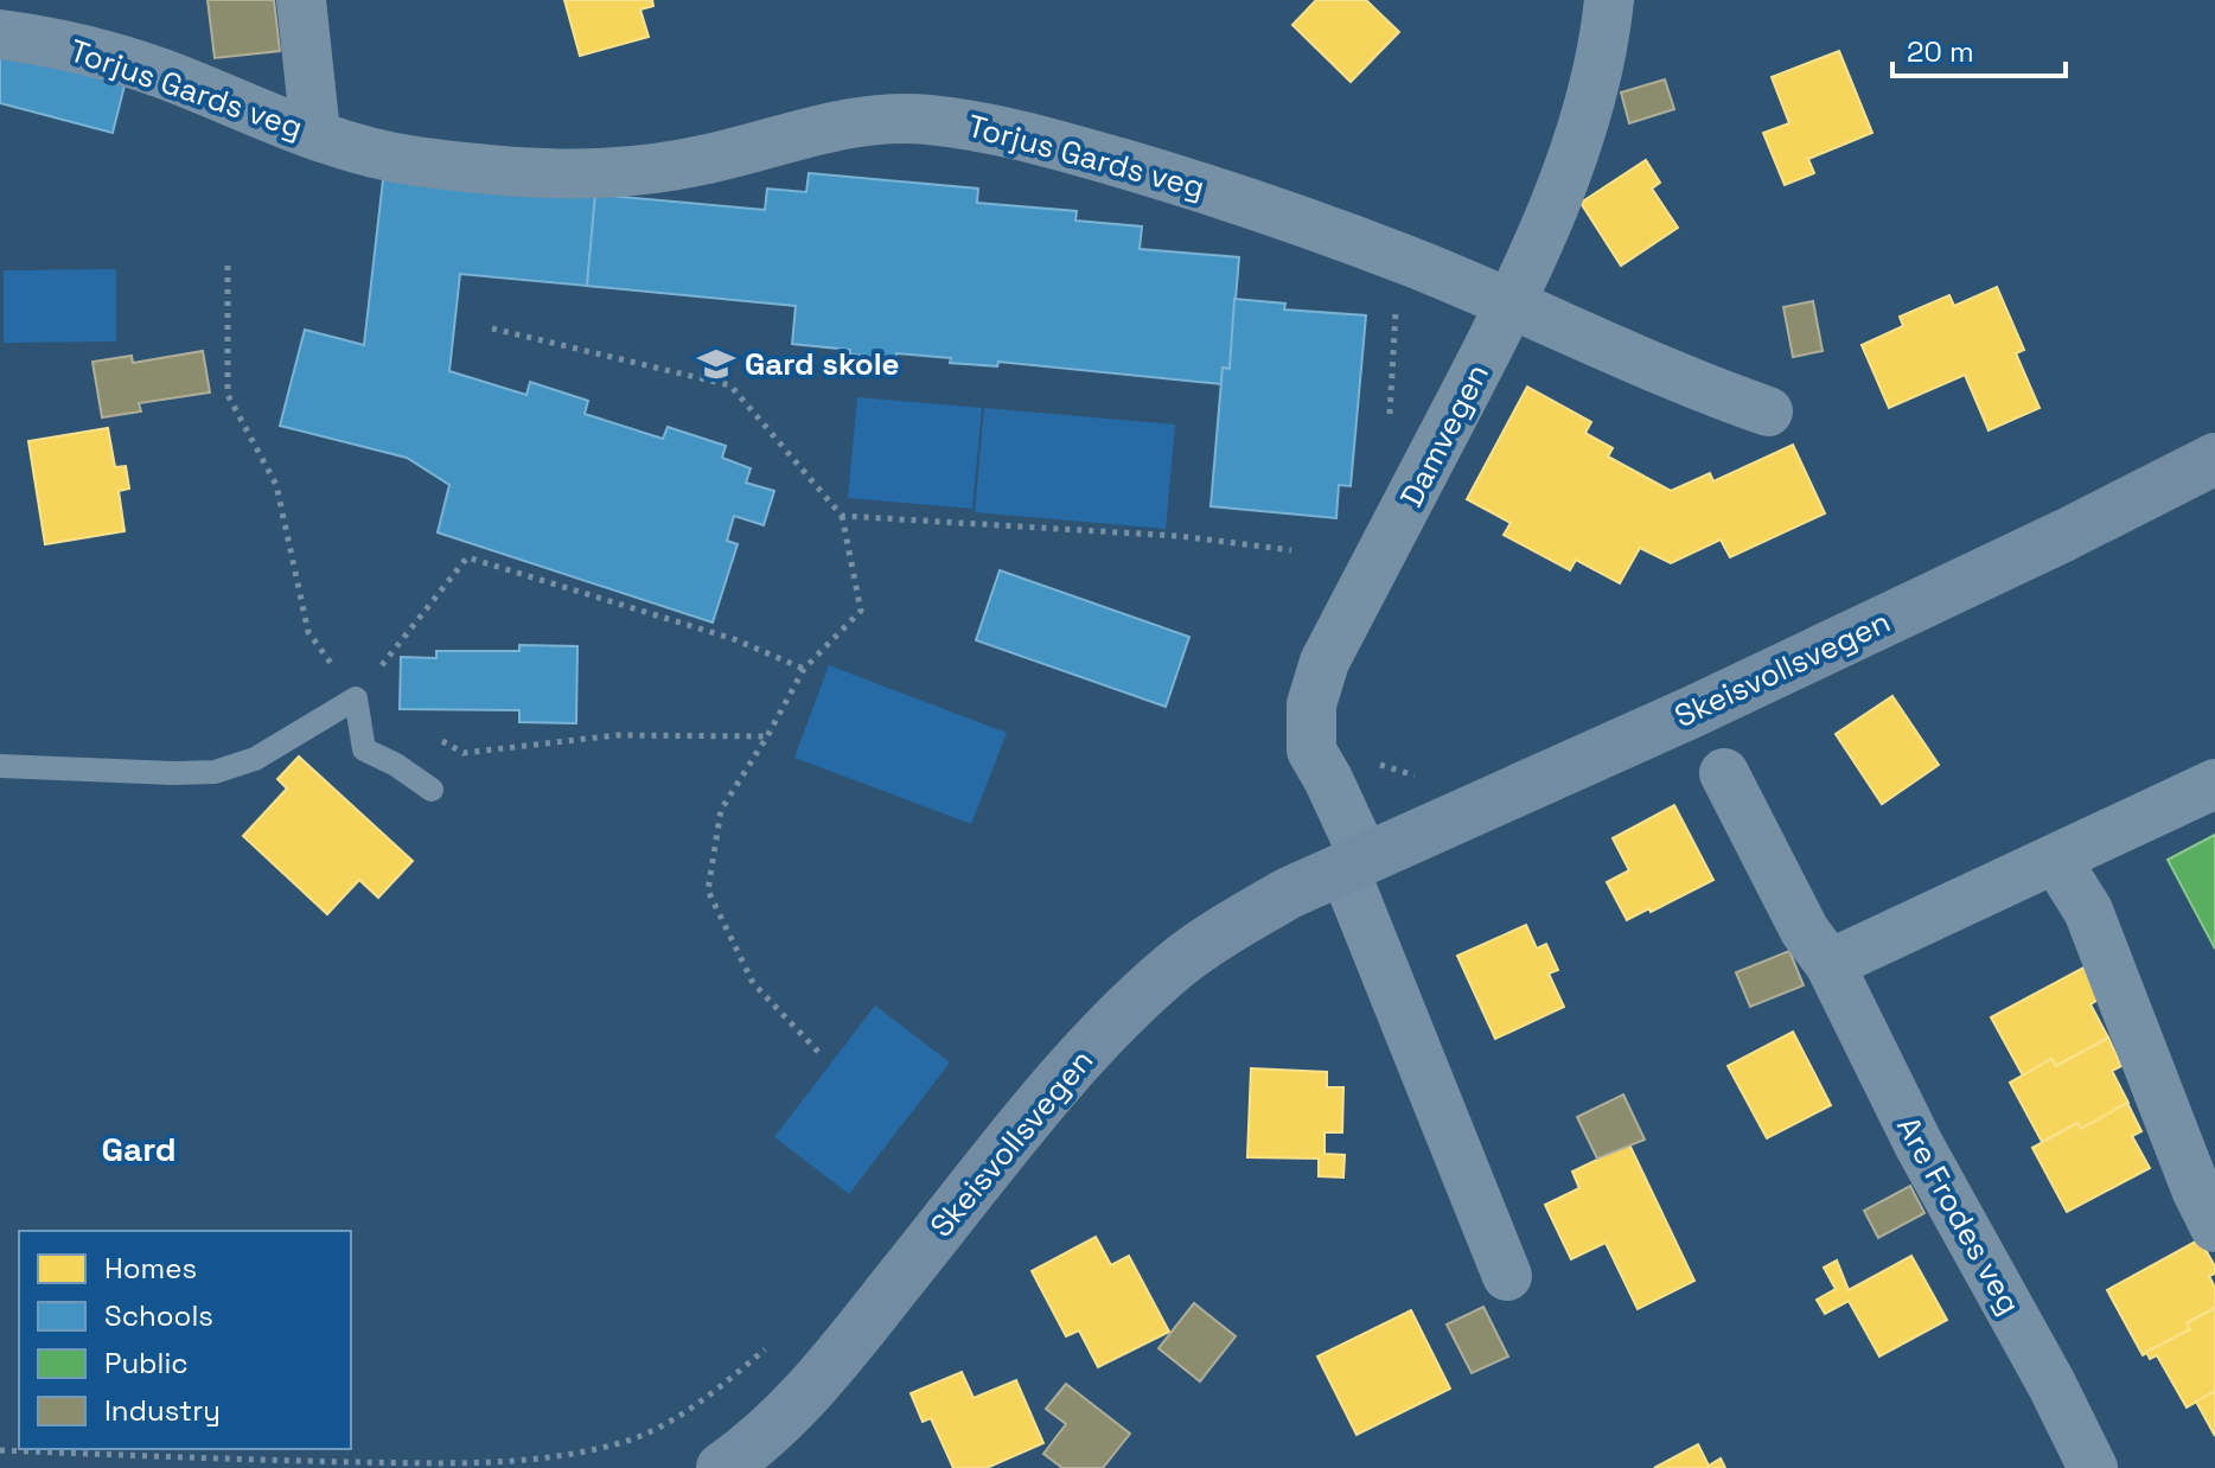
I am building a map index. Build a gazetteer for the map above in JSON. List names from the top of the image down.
{
  "streets": {
    "main road": ["Skeisvollsvegen"],
    "street": ["Torjus Gards veg", "Damvegen", "Are Frodes veg"]
  },
  "crossings": [
    ["Torjus Gards veg", "Damvegen"],
    ["Damvegen", "Skeisvollsvegen"]
  ],
  "districts": ["Gard"],
  "places": {
    "school or university": ["Gard skole"]
  },
  "legend": [
    "Homes",
    "Schools",
    "Public",
    "Industry"
  ],
  "scale_bar": "20 m"
}
